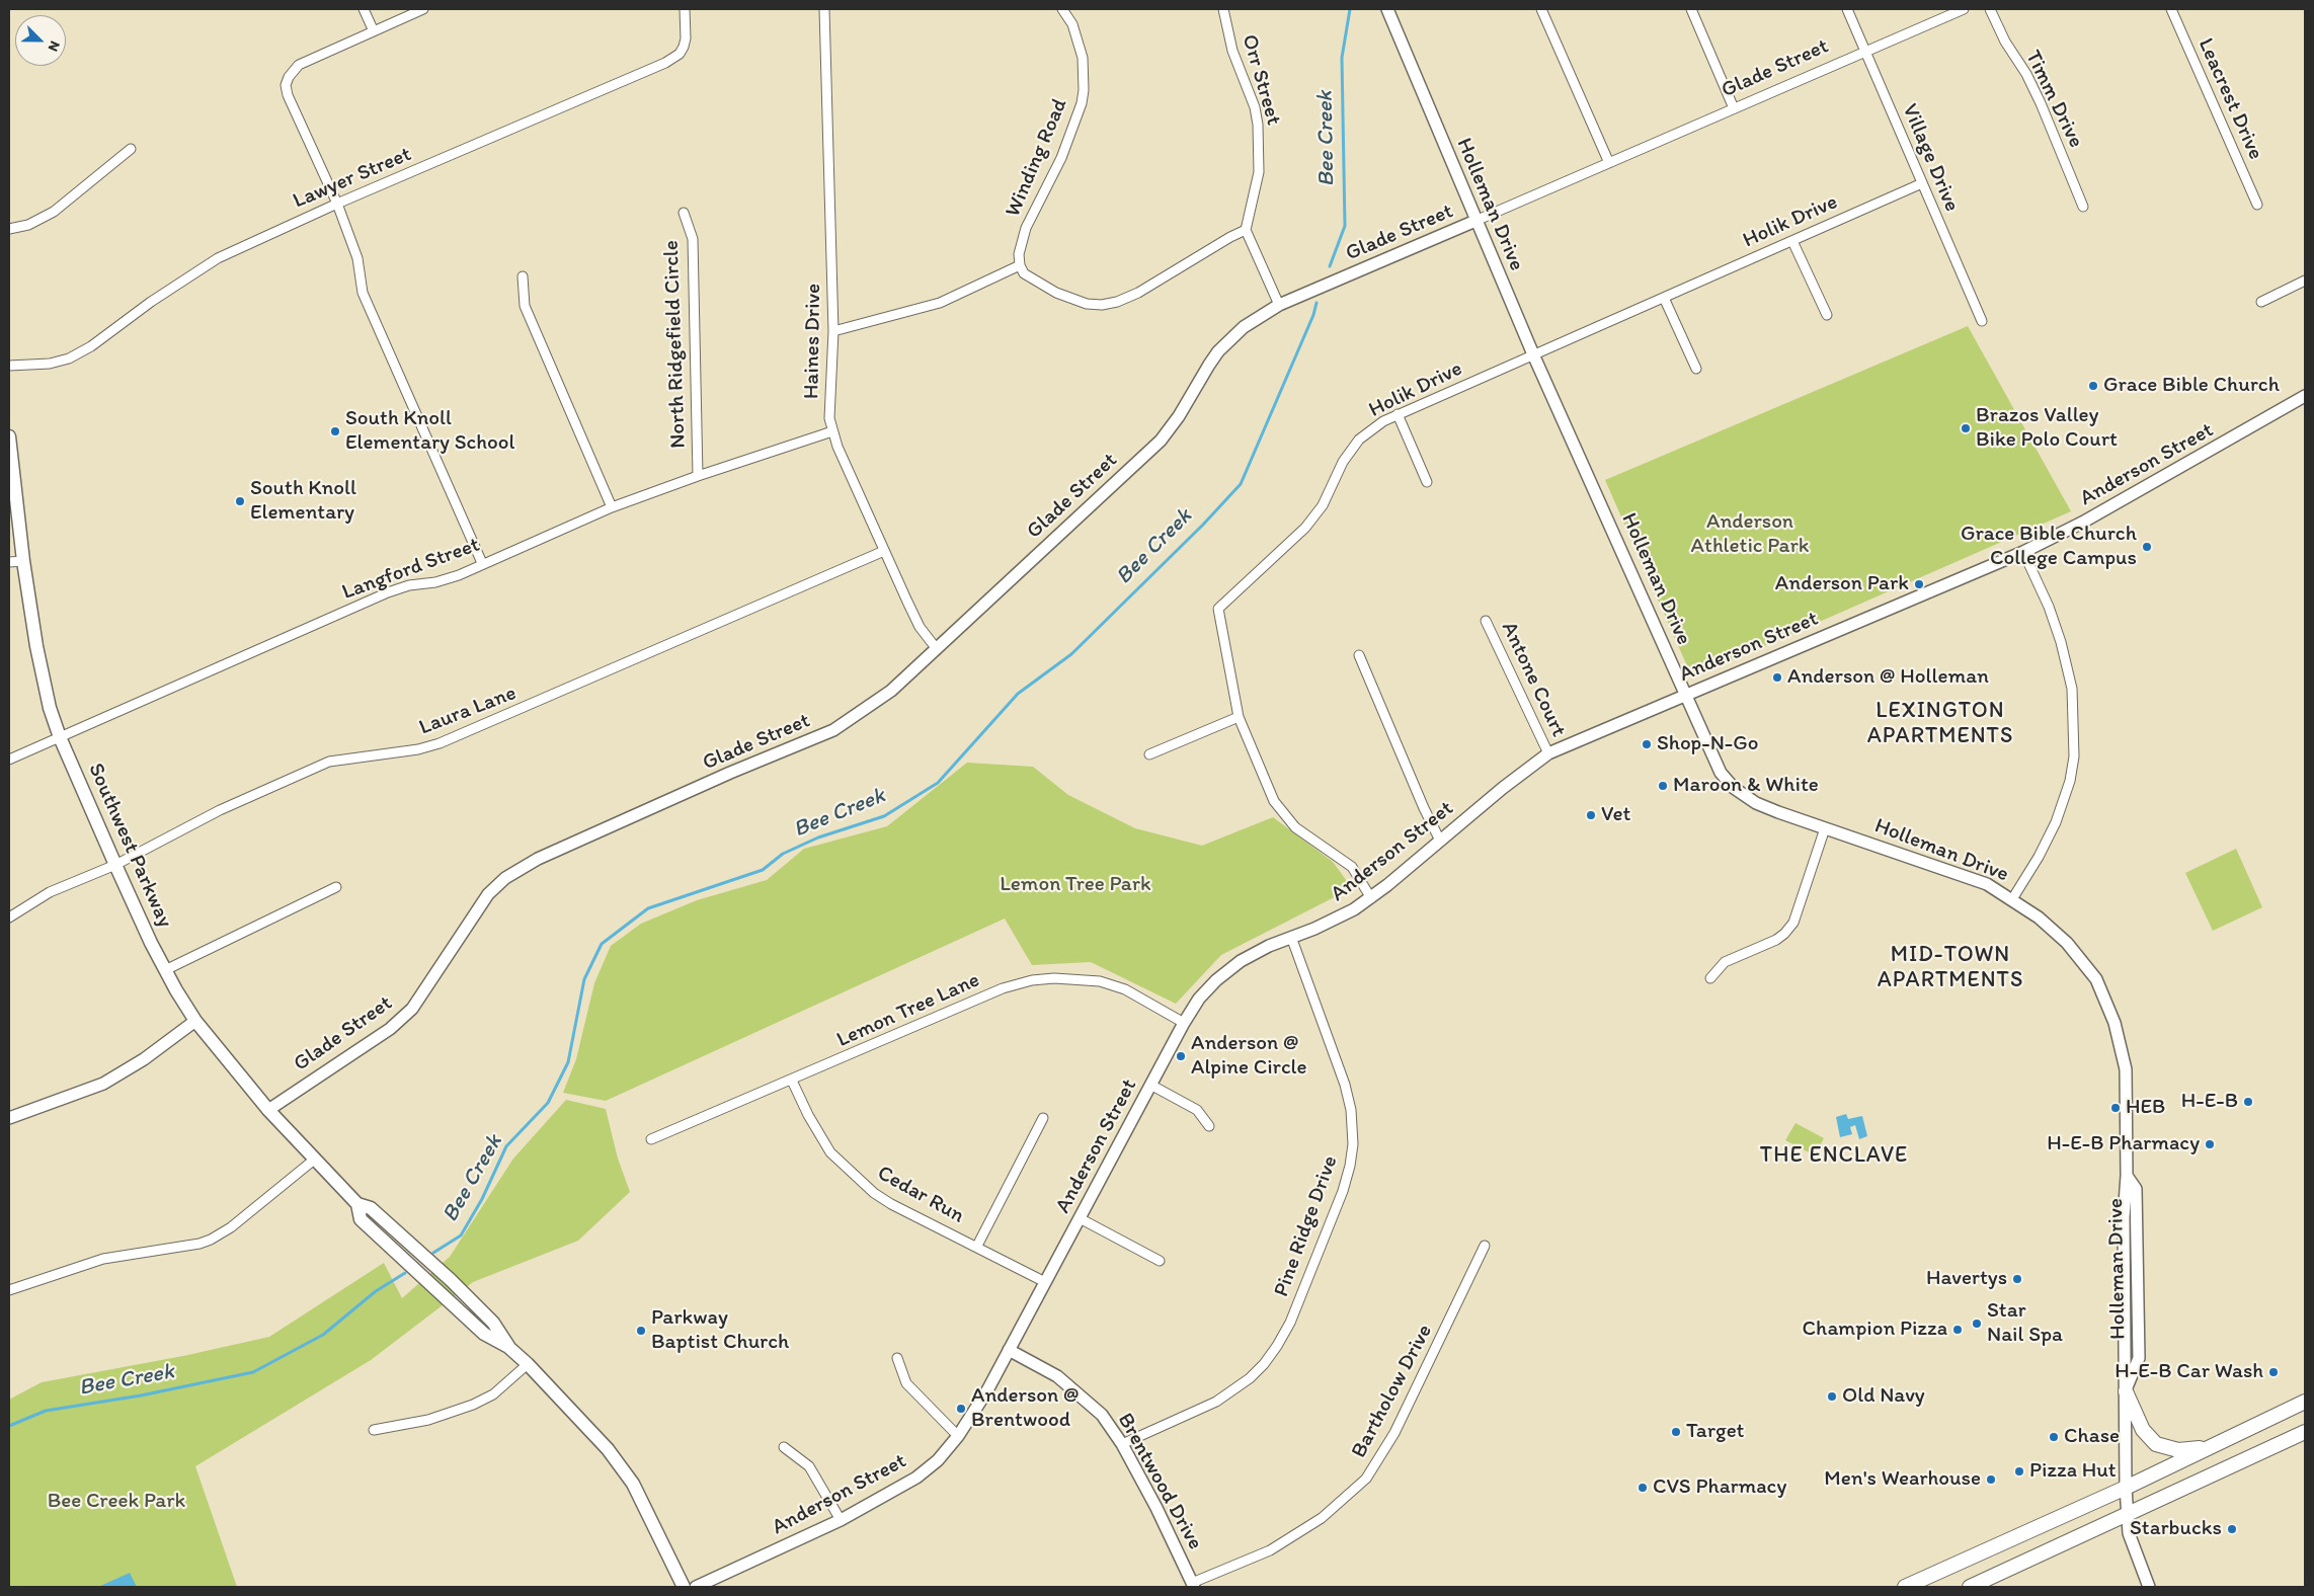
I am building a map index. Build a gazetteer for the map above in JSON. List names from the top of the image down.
{
  "streets": {
    "main road": ["Southwest Parkway"],
    "street": [
      "Glade Street",
      "Orr Street",
      "Timm Drive",
      "Leacrest Drive",
      "Winding Road",
      "Village Drive",
      "Lawyer Street",
      "Holleman Drive",
      "Holik Drive",
      "Haines Drive",
      "North Ridgefield Circle",
      "Anderson Street",
      "Langford Street",
      "Antone Court",
      "Laura Lane",
      "Lemon Tree Lane",
      "Cedar Run",
      "Pine Ridge Drive",
      "Bartholow Drive",
      "Brentwood Drive"
    ]
  },
  "crossings": [
    ["Glade Street", "Village Drive"],
    ["Glade Street", "Holleman Drive"],
    ["Glade Street", "Haines Drive"],
    ["Glade Street", "Southwest Parkway"],
    ["Village Drive", "Holik Drive"],
    ["Holleman Drive", "Holik Drive"],
    ["Holleman Drive", "Anderson Street"],
    ["Holik Drive", "Anderson Street"],
    ["Haines Drive", "Langford Street"],
    ["Haines Drive", "Laura Lane"],
    ["North Ridgefield Circle", "Langford Street"],
    ["Anderson Street", "Antone Court"],
    ["Anderson Street", "Lemon Tree Lane"],
    ["Anderson Street", "Cedar Run"],
    ["Anderson Street", "Pine Ridge Drive"],
    ["Anderson Street", "Brentwood Drive"],
    ["Langford Street", "Southwest Parkway"],
    ["Laura Lane", "Southwest Parkway"],
    ["Lemon Tree Lane", "Cedar Run"],
    ["Pine Ridge Drive", "Brentwood Drive"],
    ["Bartholow Drive", "Brentwood Drive"]
  ],
  "districts": ["LEXINGTON APARTMENTS", "MID-TOWN APARTMENTS", "THE ENCLAVE"],
  "water": ["Bee Creek"],
  "parks": ["Anderson Athletic Park", "Lemon Tree Park", "Bee Creek Park"],
  "places": [
    "Grace Bible Church",
    "Brazos Valley Bike Polo Court",
    "South Knoll Elementary School",
    "South Knoll Elementary",
    "Grace Bible Church College Campus",
    "Anderson Park",
    "Anderson @ Holleman",
    "Shop-N-Go",
    "Maroon & White",
    "Vet",
    "Anderson @ Alpine Circle",
    "H-E-B",
    "HEB",
    "H-E-B Pharmacy",
    "Havertys",
    "Star Nail Spa",
    "Champion Pizza",
    "Parkway Baptist Church",
    "H-E-B Car Wash",
    "Old Navy",
    "Anderson @ Brentwood",
    "Target",
    "Chase",
    "Pizza Hut",
    "Men's Wearhouse",
    "CVS Pharmacy",
    "Starbucks"
  ],
  "north": "bottom right"
}
